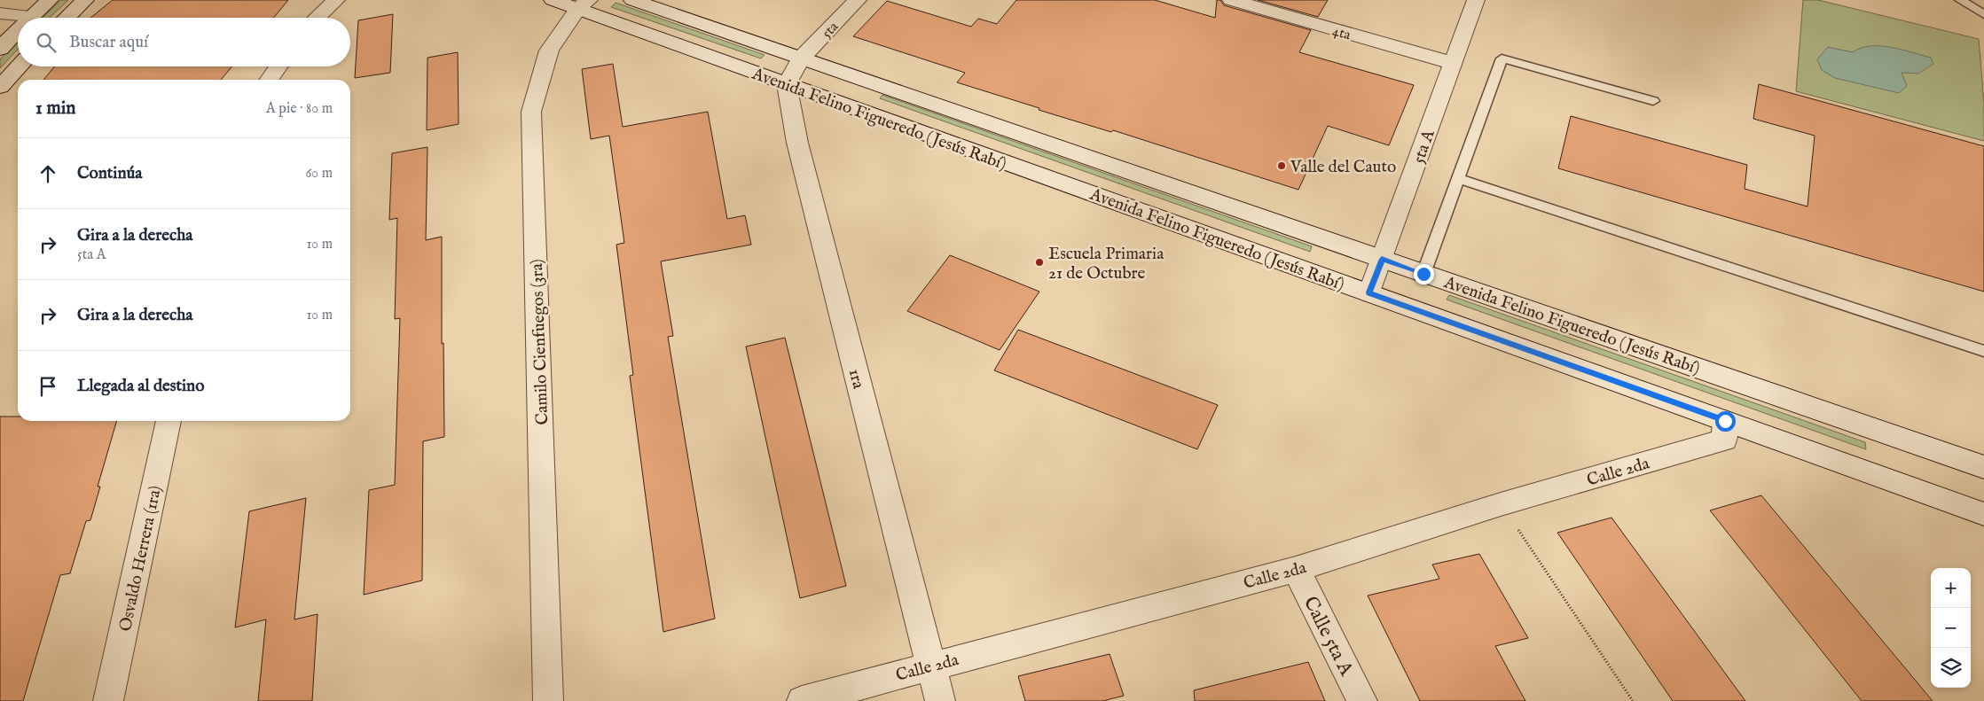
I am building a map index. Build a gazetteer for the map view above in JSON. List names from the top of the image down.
{
  "streets": {
    "street": [
      "5ta",
      "4ta",
      "Avenida Felino Figueredo (Jesús Rabí)",
      "5ta A",
      "Camilo Cienfuegos (3ra)",
      "1ra",
      "Calle 2da",
      "Osvaldo Herrera (1ra)",
      "Calle 5ta A"
    ]
  },
  "crossings": [
    ["5ta", "Avenida Felino Figueredo (Jesús Rabí)"],
    ["4ta", "5ta A"],
    ["Avenida Felino Figueredo (Jesús Rabí)", "5ta A"],
    ["Avenida Felino Figueredo (Jesús Rabí)", "Camilo Cienfuegos (3ra)"],
    ["Avenida Felino Figueredo (Jesús Rabí)", "1ra"],
    ["Avenida Felino Figueredo (Jesús Rabí)", "Calle 2da"],
    ["1ra", "Calle 2da"],
    ["Calle 2da", "Calle 5ta A"]
  ],
  "places": ["Valle del Cauto", "Escuela Primaria 21 de Octubre"],
  "page": {
    "search": "Buscar aquí",
    "heading": ["1 min", "A pie · 80 m"],
    "list": [
      ["Continúa", "60 m"],
      ["Gira a la derecha", "5ta A", "10 m"],
      ["Gira a la derecha", "10 m"],
      "Llegada al destino"
    ],
    "map_buttons": ["+", "−"]
  }
}
